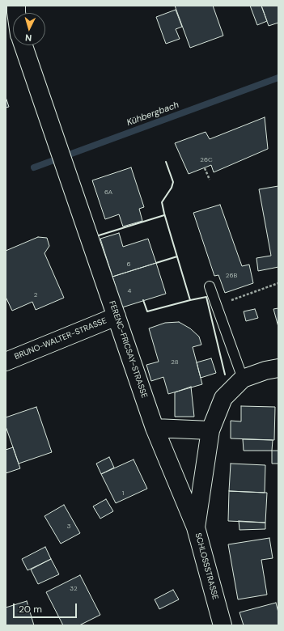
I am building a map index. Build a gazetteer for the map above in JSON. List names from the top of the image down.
{
  "streets": {
    "street": ["BRUNO-WALTER-STRASSE", "FERENC-FRICSAY-STRASSE", "SCHLOSSSTRASSE"]
  },
  "crossings": [
    ["BRUNO-WALTER-STRASSE", "FERENC-FRICSAY-STRASSE"],
    ["FERENC-FRICSAY-STRASSE", "SCHLOSSSTRASSE"]
  ],
  "water": ["Kühbergbach"],
  "house_numbers": [
    "26C",
    "6A",
    "6",
    "26B",
    "4",
    "2",
    "28",
    "1",
    "3",
    "32"
  ],
  "scale_bar": "20 m",
  "north": "bottom"
}
